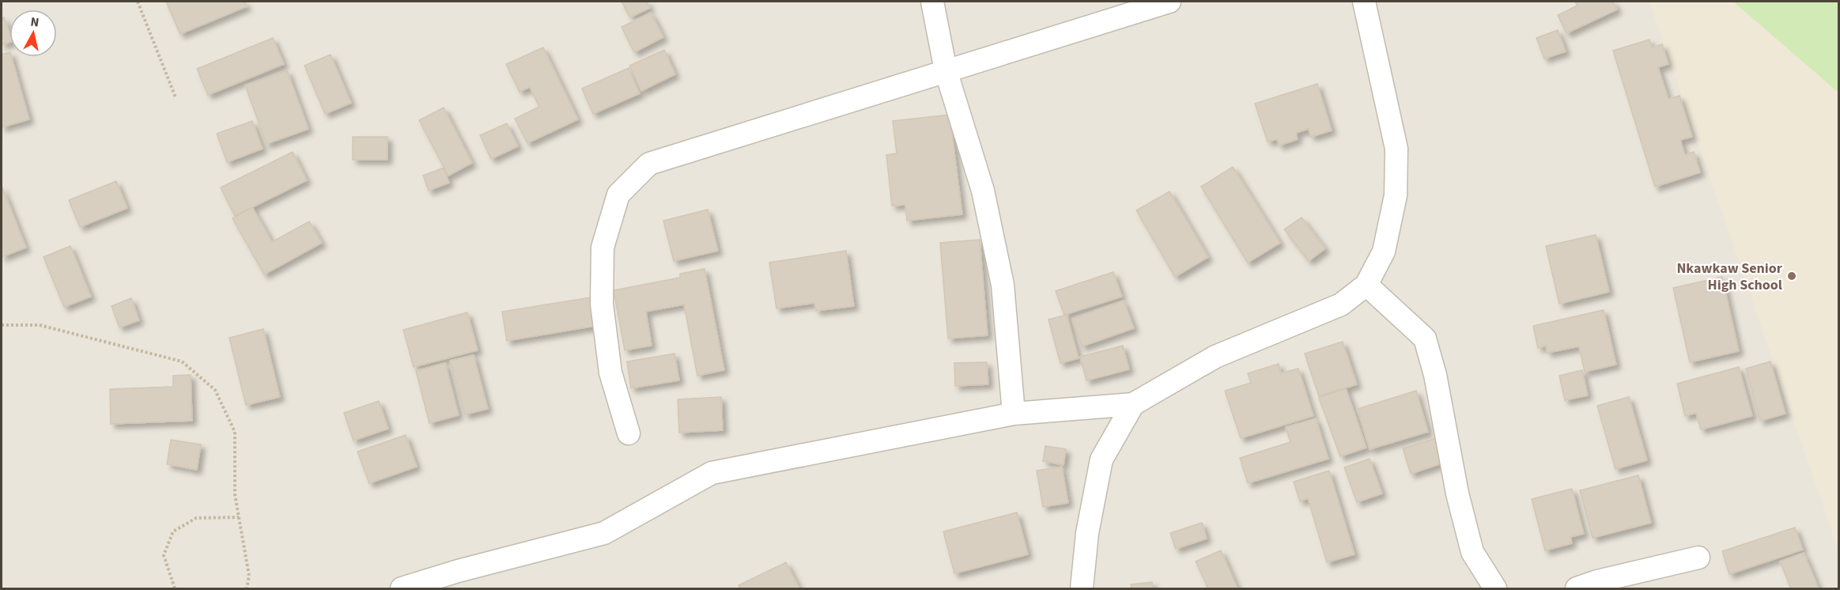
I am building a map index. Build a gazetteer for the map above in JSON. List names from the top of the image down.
{
  "places": ["Nkawkaw Senior High School"],
  "north": "top"
}
